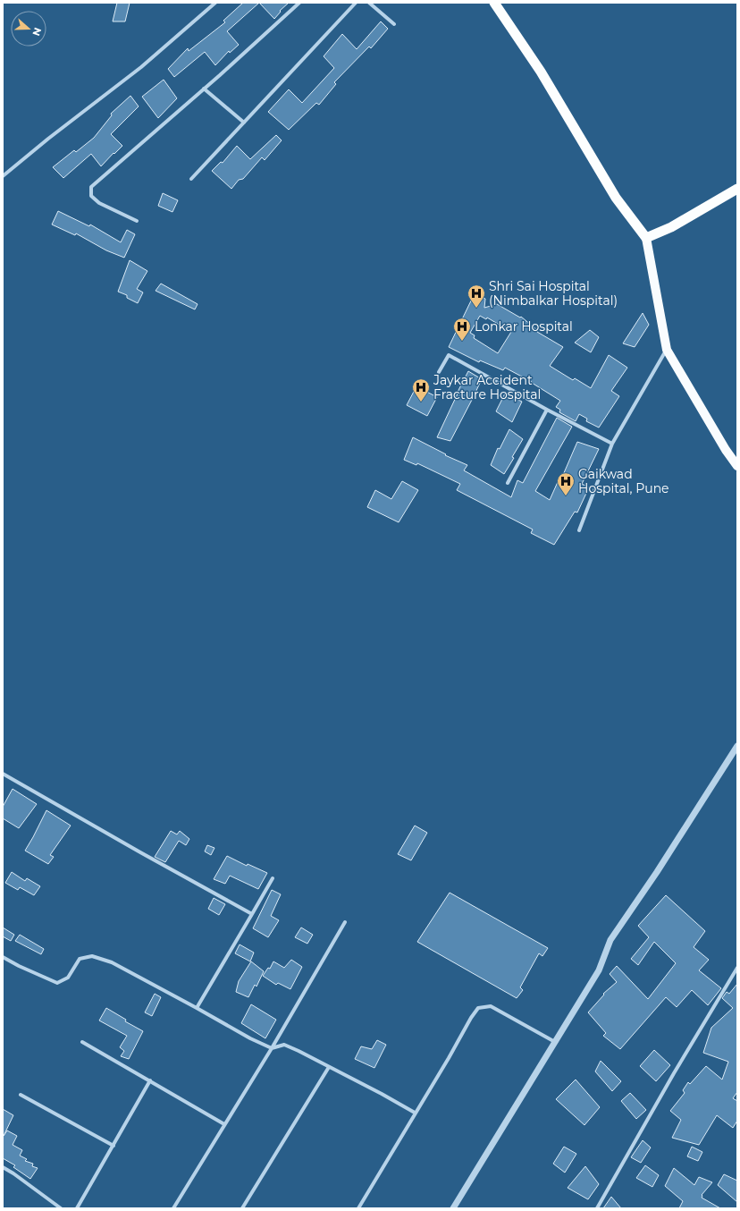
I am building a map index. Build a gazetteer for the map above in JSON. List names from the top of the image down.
{
  "places": {
    "hospital": [
      "Shri Sai Hospital (Nimbalkar Hospital)",
      "Lonkar Hospital",
      "Jaykar Accident Fracture Hospital",
      "Gaikwad Hospital, Pune"
    ]
  },
  "north": "right"
}
